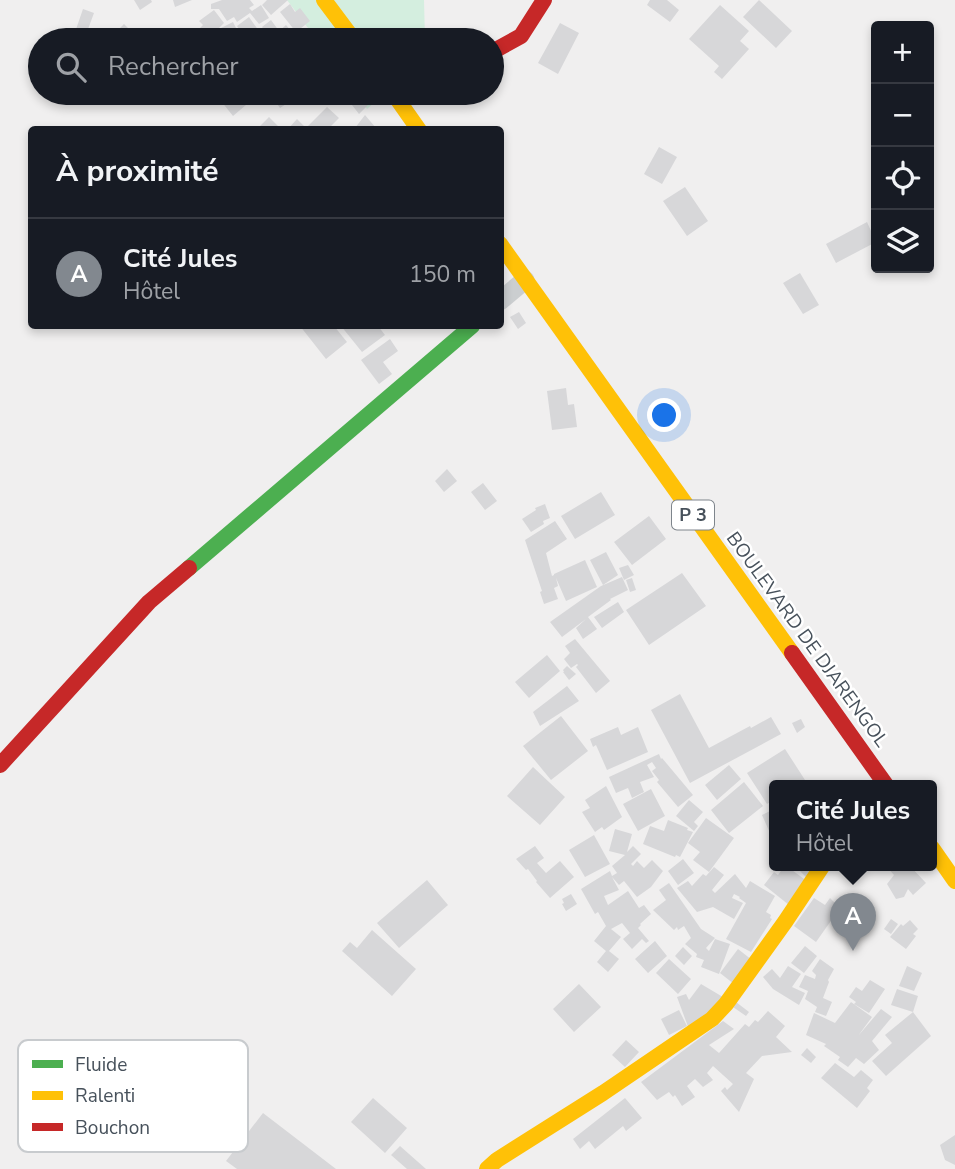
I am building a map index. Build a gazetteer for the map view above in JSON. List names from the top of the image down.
{
  "streets": {
    "street": ["P 3", "BOULEVARD DE DJARENGOL"]
  },
  "legend": ["Fluide", "Ralenti", "Bouchon"],
  "page": {
    "map_buttons": ["+", "−"],
    "search": "Rechercher",
    "heading": "À proximité",
    "list": [
      {
        "mark": "A",
        "name": "Cité Jules",
        "note": "Hôtel",
        "value": "150 m"
      }
    ],
    "popup": ["Cité Jules", "Hôtel"],
    "pins": "A"
  }
}
